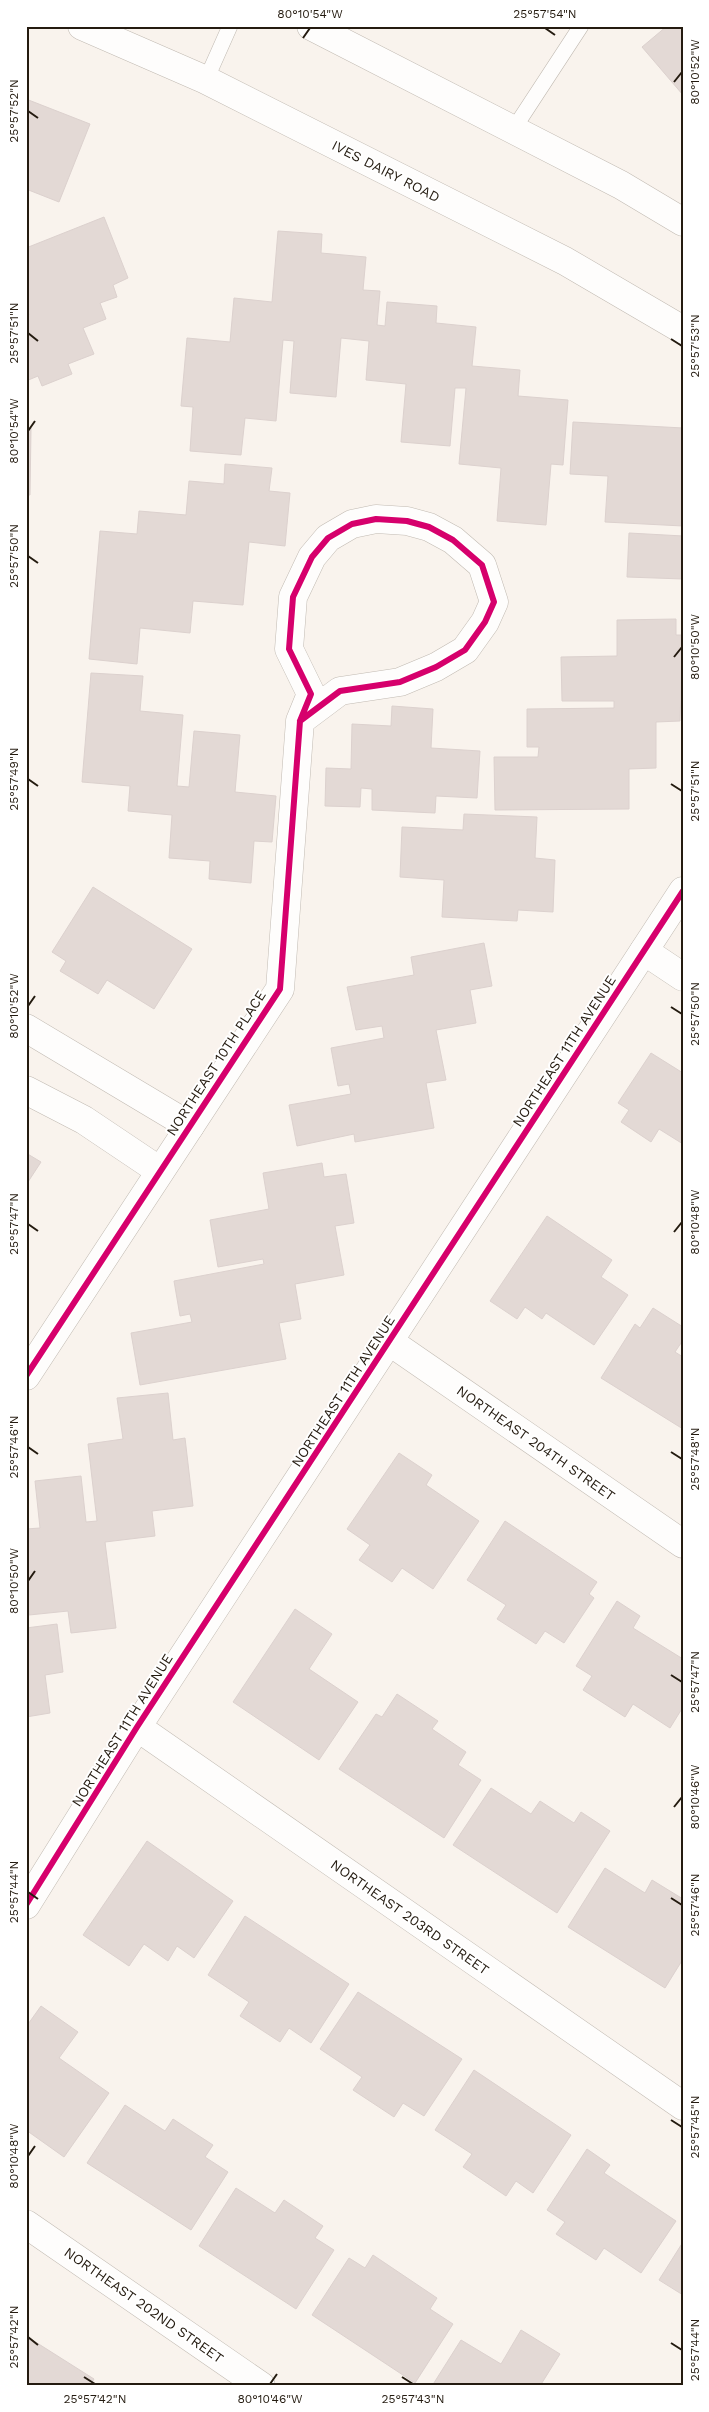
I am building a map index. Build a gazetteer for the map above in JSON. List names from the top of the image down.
{
  "streets": {
    "street": [
      "IVES DAIRY ROAD",
      "NORTHEAST 11TH AVENUE",
      "NORTHEAST 10TH PLACE",
      "NORTHEAST 204TH STREET",
      "NORTHEAST 203RD STREET",
      "NORTHEAST 202ND STREET"
    ]
  },
  "crossings": [
    ["NORTHEAST 11TH AVENUE", "NORTHEAST 204TH STREET"],
    ["NORTHEAST 11TH AVENUE", "NORTHEAST 203RD STREET"]
  ],
  "coordinates": [
    "80°10'54\"W",
    "25°57'54\"N",
    "80°10'52\"W",
    "25°57'52\"N",
    "25°57'51\"N",
    "25°57'53\"N",
    "25°57'50\"N",
    "80°10'50\"W",
    "25°57'49\"N",
    "80°10'48\"W",
    "25°57'47\"N",
    "25°57'46\"N",
    "25°57'48\"N",
    "80°10'46\"W",
    "25°57'44\"N",
    "25°57'45\"N",
    "25°57'42\"N",
    "25°57'43\"N"
  ]
}
